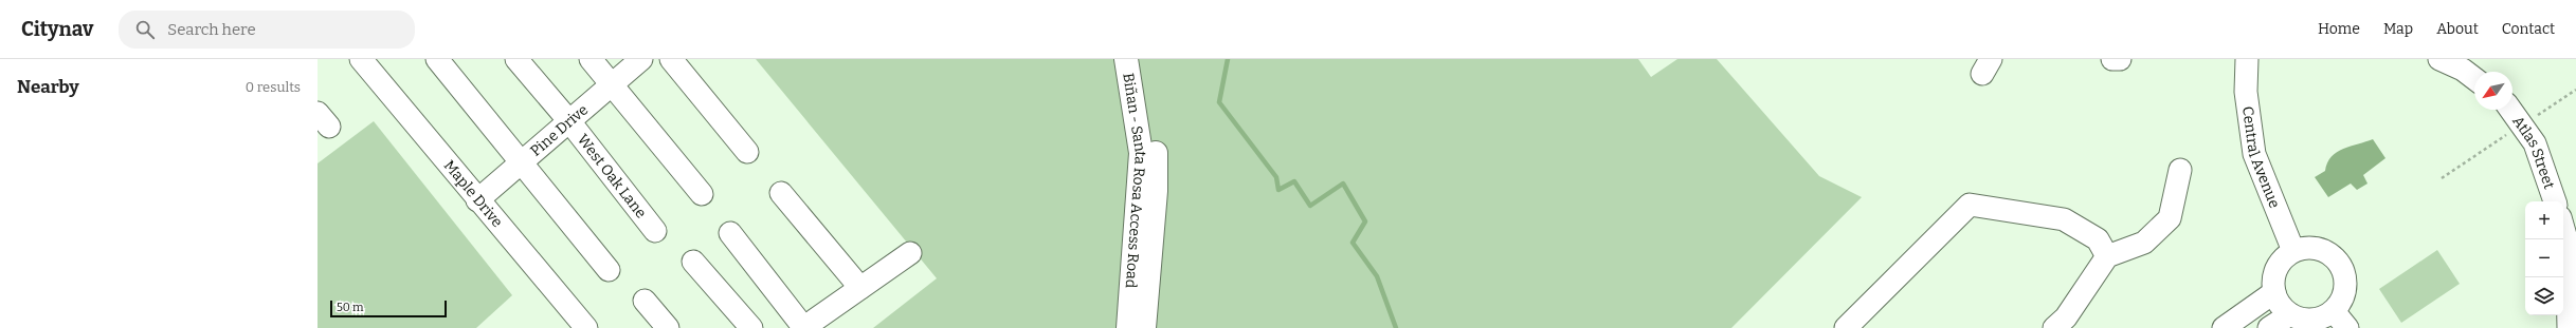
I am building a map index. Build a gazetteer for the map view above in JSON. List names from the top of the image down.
{
  "streets": {
    "main road": ["Biñan - Santa Rosa Access Road"],
    "street": [
      "Pine Drive",
      "Atlas Street",
      "Central Avenue",
      "West Oak Lane",
      "Maple Drive"
    ]
  },
  "crossings": [
    ["Pine Drive", "West Oak Lane"],
    ["Pine Drive", "Maple Drive"]
  ],
  "scale_bar": "50 m",
  "north": "bottom left",
  "page": {
    "header": "Citynav",
    "search": "Search here",
    "nav": [
      "Home",
      "Map",
      "About",
      "Contact"
    ],
    "heading": ["Nearby", "0 results"],
    "map_buttons": ["+", "−"],
    "scale": "50 m"
  }
}
